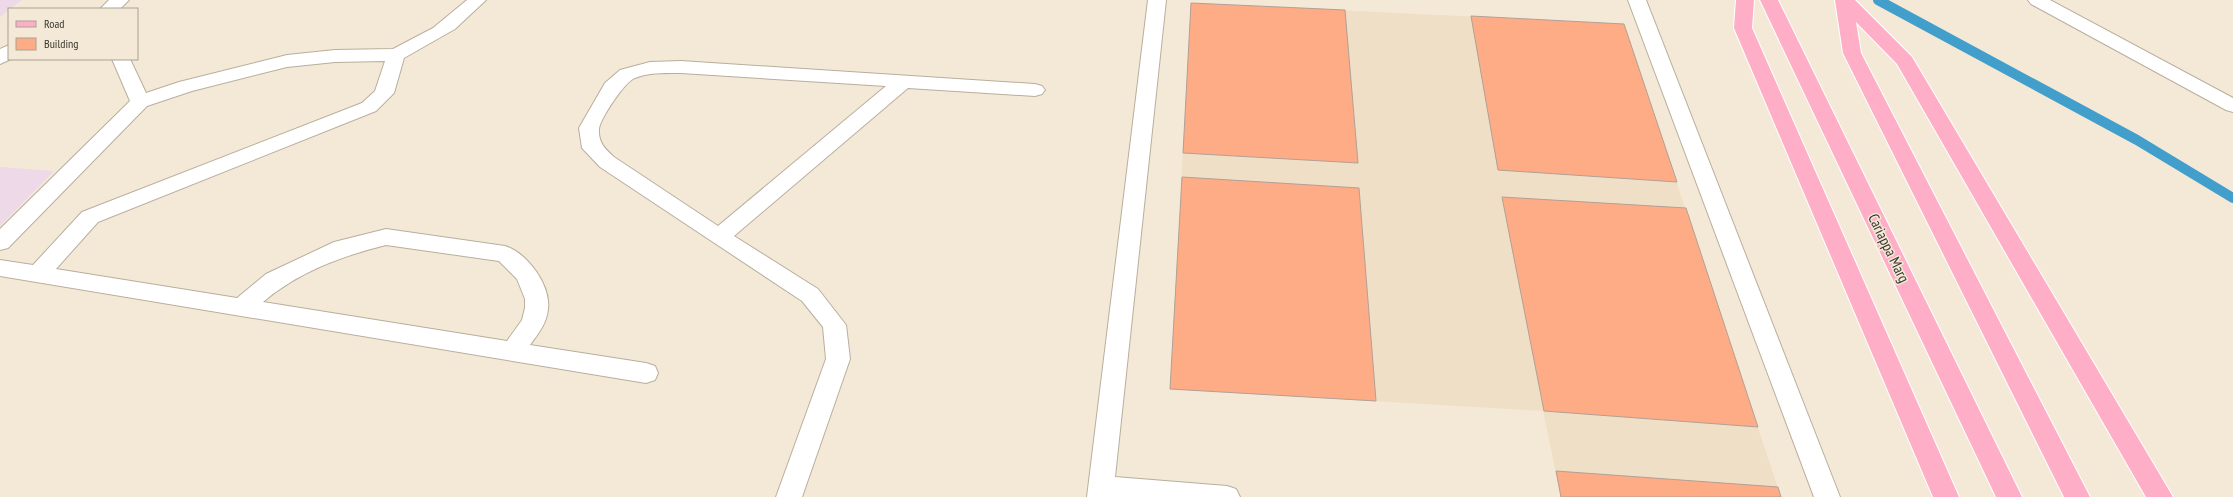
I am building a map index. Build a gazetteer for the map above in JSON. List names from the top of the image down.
{
  "streets": {
    "main road": ["Cariappa Marg"]
  },
  "legend": ["Road", "Building"]
}
